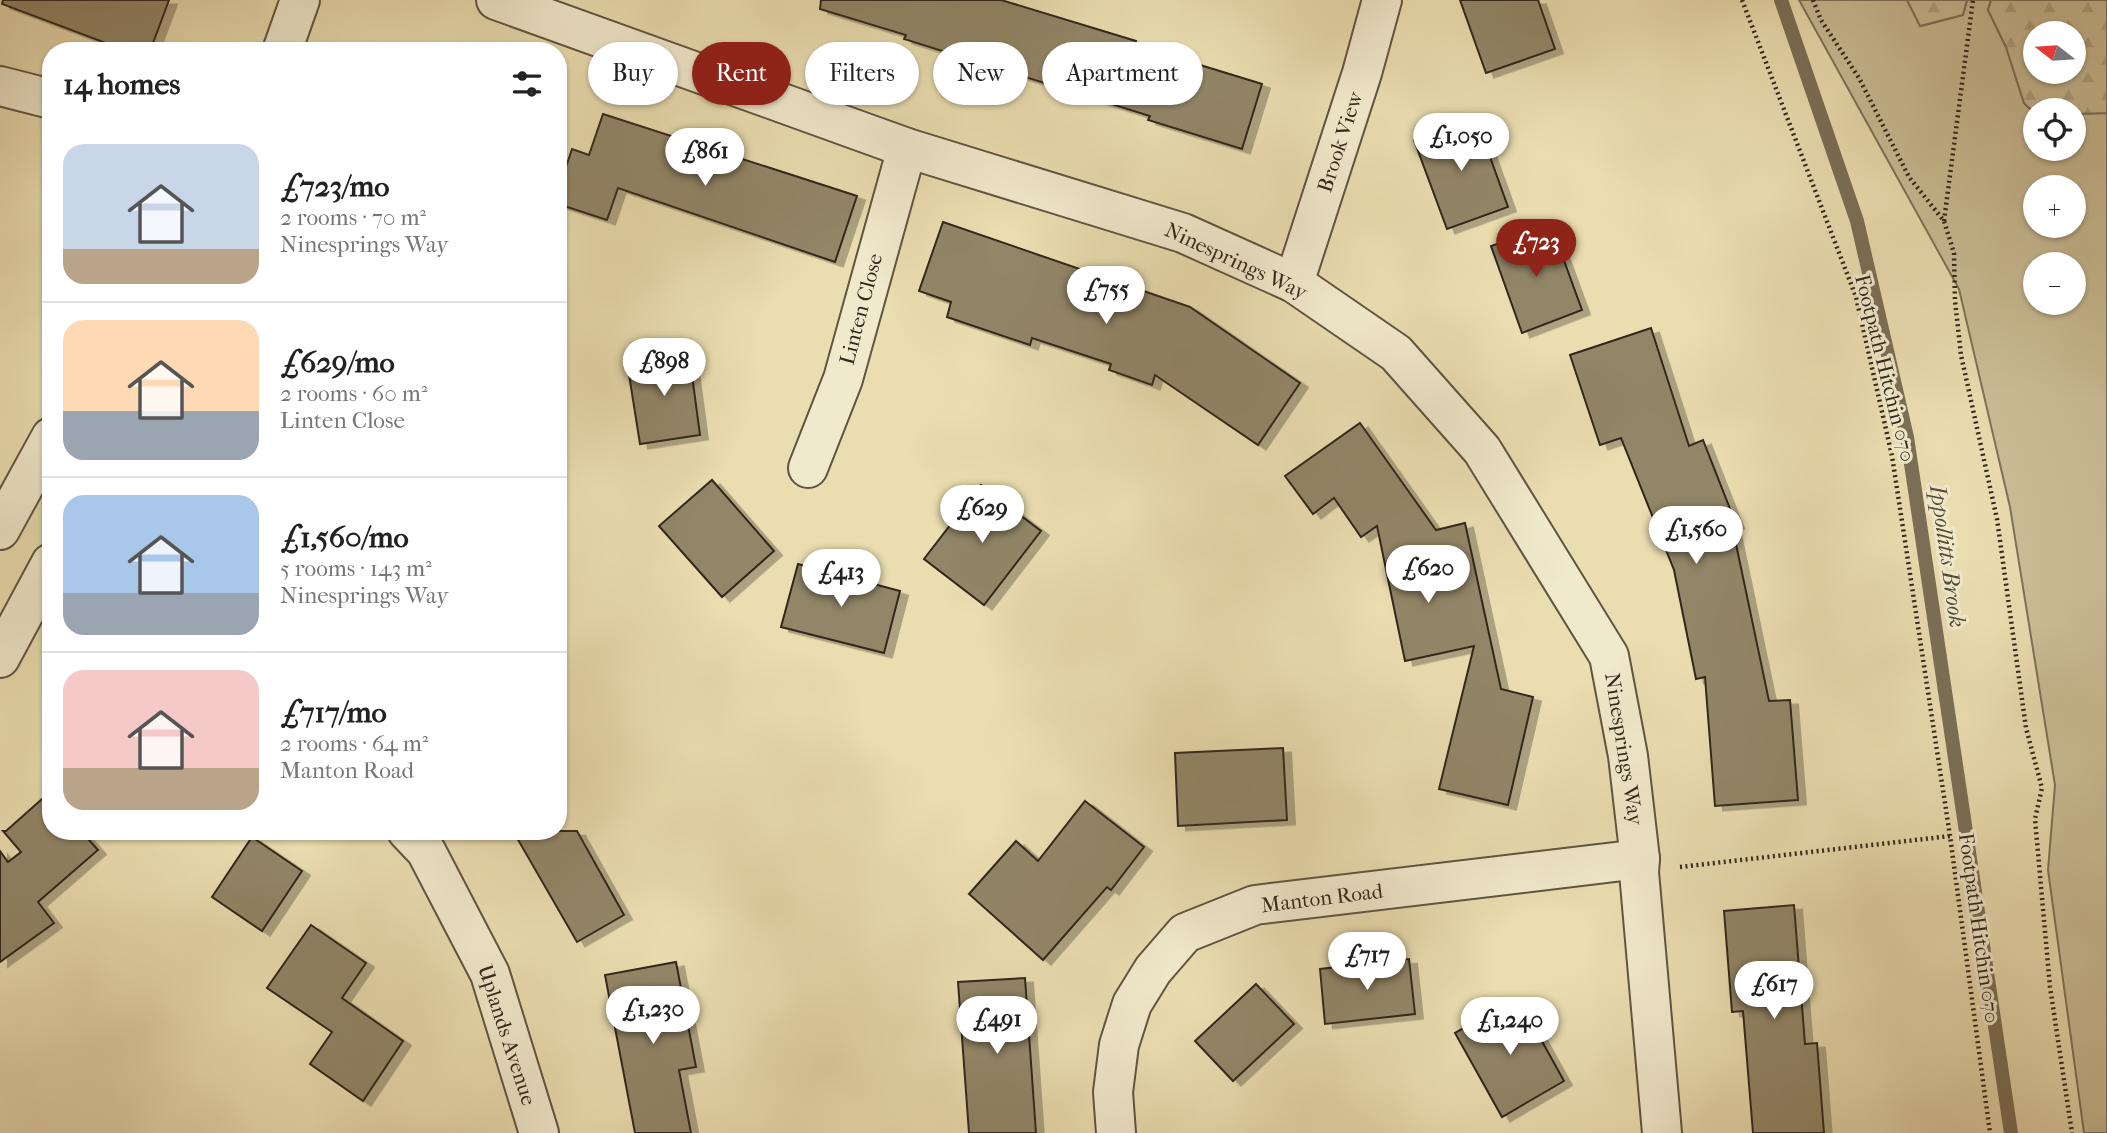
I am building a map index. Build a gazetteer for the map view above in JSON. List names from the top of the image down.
{
  "streets": {
    "street": [
      "Brook View",
      "Ninesprings Way",
      "Linten Close",
      "Manton Road",
      "Uplands Avenue"
    ],
    "path": ["Footpath Hitchin 070"]
  },
  "crossings": [
    ["Brook View", "Ninesprings Way"],
    ["Ninesprings Way", "Linten Close"],
    ["Ninesprings Way", "Manton Road"]
  ],
  "water": ["Ippollitts Brook"],
  "north": "left",
  "page": {
    "map_buttons": ["+", "−"],
    "chip": [
      "Buy",
      "Rent",
      "Filters",
      "New",
      "Apartment"
    ],
    "heading": "14 homes",
    "price": [
      "£1,050",
      "£861",
      "£723",
      "£755",
      "£898",
      "£629",
      "£1,560",
      "£620",
      "£413",
      "£717",
      "£617",
      "£1,230",
      "£491",
      "£1,240"
    ],
    "list": [
      {
        "name": "£723/mo",
        "note": "2 rooms · 70 m² · Ninesprings Way"
      },
      {
        "name": "£629/mo",
        "note": "2 rooms · 60 m² · Linten Close"
      },
      {
        "name": "£1,560/mo",
        "note": "5 rooms · 143 m² · Ninesprings Way"
      },
      {
        "name": "£717/mo",
        "note": "2 rooms · 64 m² · Manton Road"
      }
    ]
  }
}
